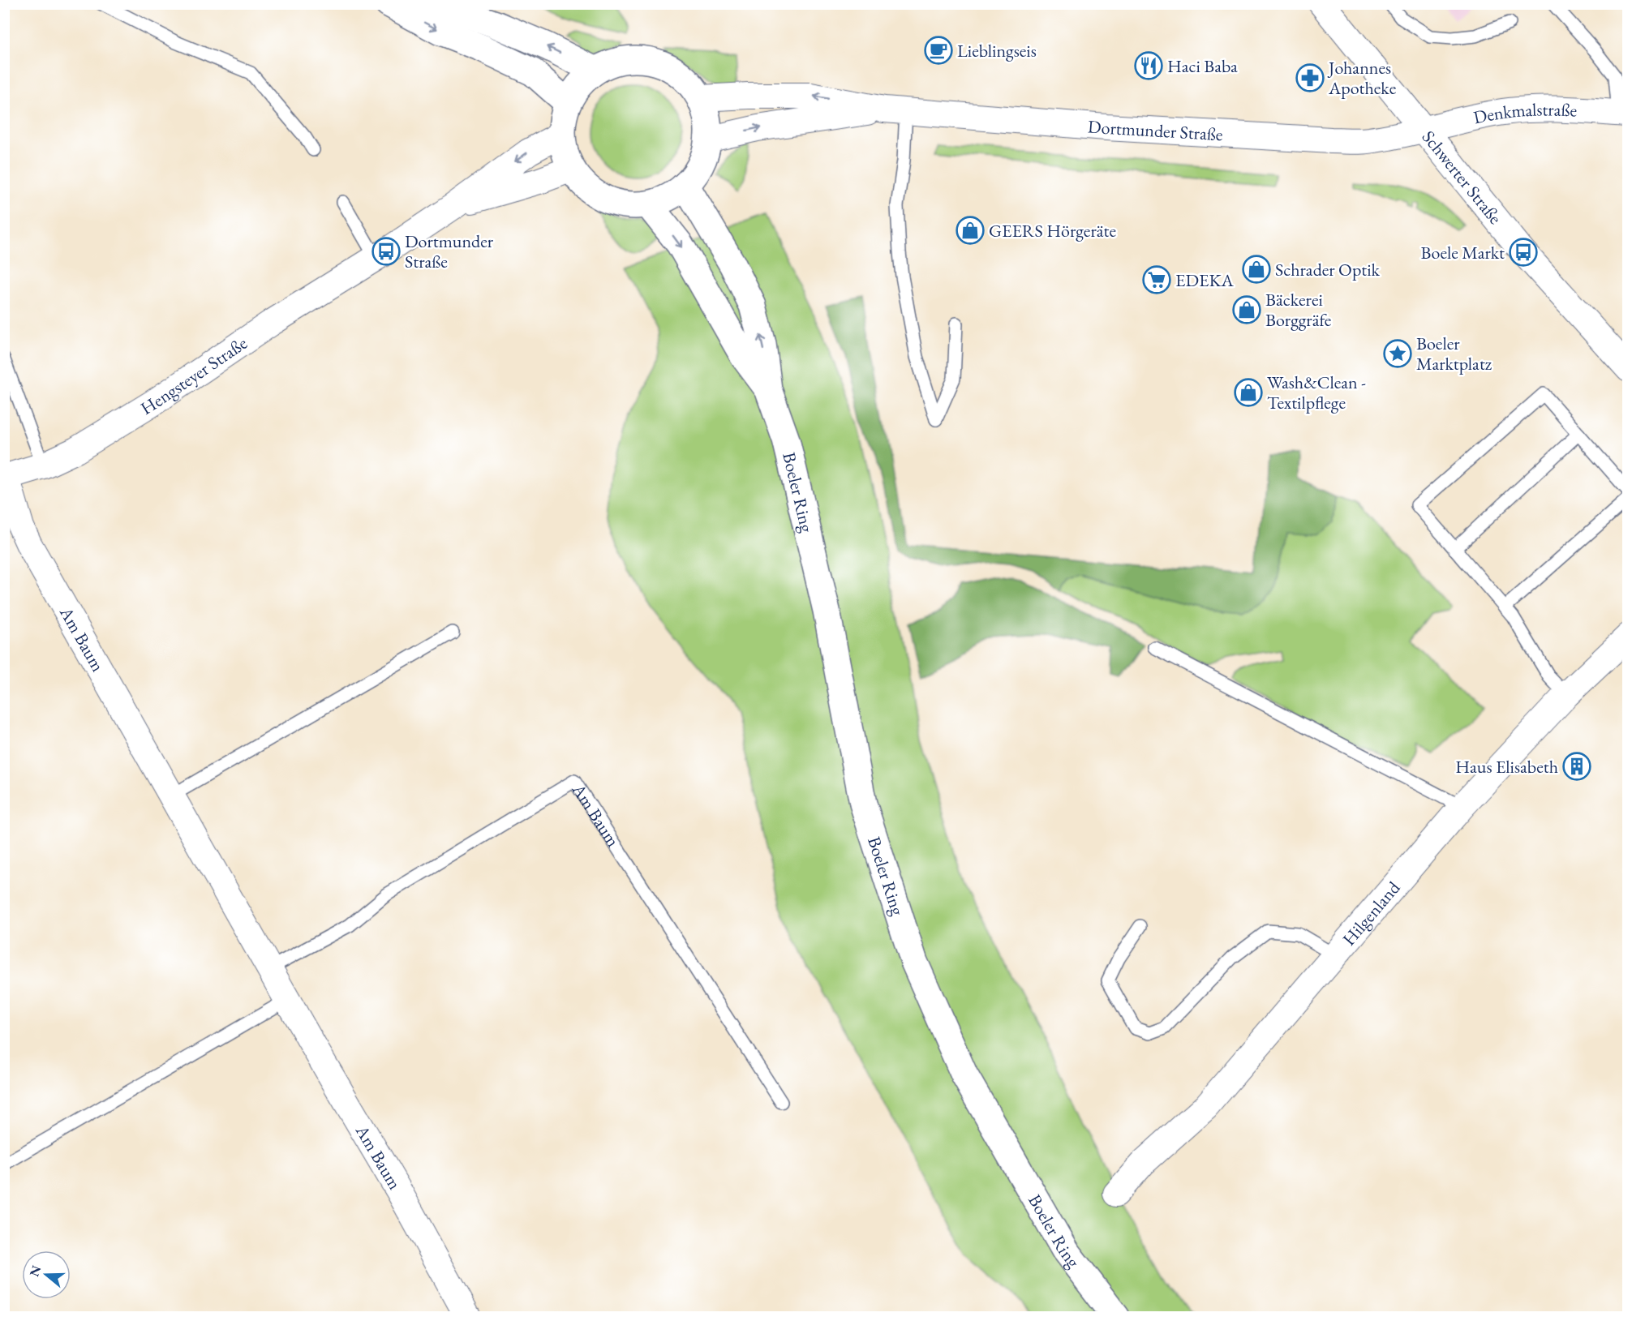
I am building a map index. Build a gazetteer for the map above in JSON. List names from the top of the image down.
{
  "streets": {
    "main road": ["Boeler Ring"],
    "street": [
      "Denkmalstraße",
      "Dortmunder Straße",
      "Schwerter Straße",
      "Hengsteyer Straße",
      "Am Baum",
      "Hilgenland"
    ]
  },
  "crossings": [
    ["Denkmalstraße", "Dortmunder Straße"],
    ["Denkmalstraße", "Schwerter Straße"],
    ["Dortmunder Straße", "Schwerter Straße"],
    ["Dortmunder Straße", "Hengsteyer Straße"],
    ["Dortmunder Straße", "Boeler Ring"],
    ["Hengsteyer Straße", "Boeler Ring"],
    ["Hengsteyer Straße", "Am Baum"]
  ],
  "places": {
    "cafe": ["Lieblingseis"],
    "restaurant": ["Haci Baba"],
    "pharmacy": ["Johannes Apotheke"],
    "shop": [
      "GEERS Hörgeräte",
      "Schrader Optik",
      "Bäckerei Borggräfe",
      "Wash&Clean - Textilpflege"
    ],
    "bus stop": ["Dortmunder Straße", "Boele Markt"],
    "supermarket": ["EDEKA"],
    "place": ["Boeler Marktplatz"],
    "building": ["Haus Elisabeth"]
  },
  "north": "left"
}
